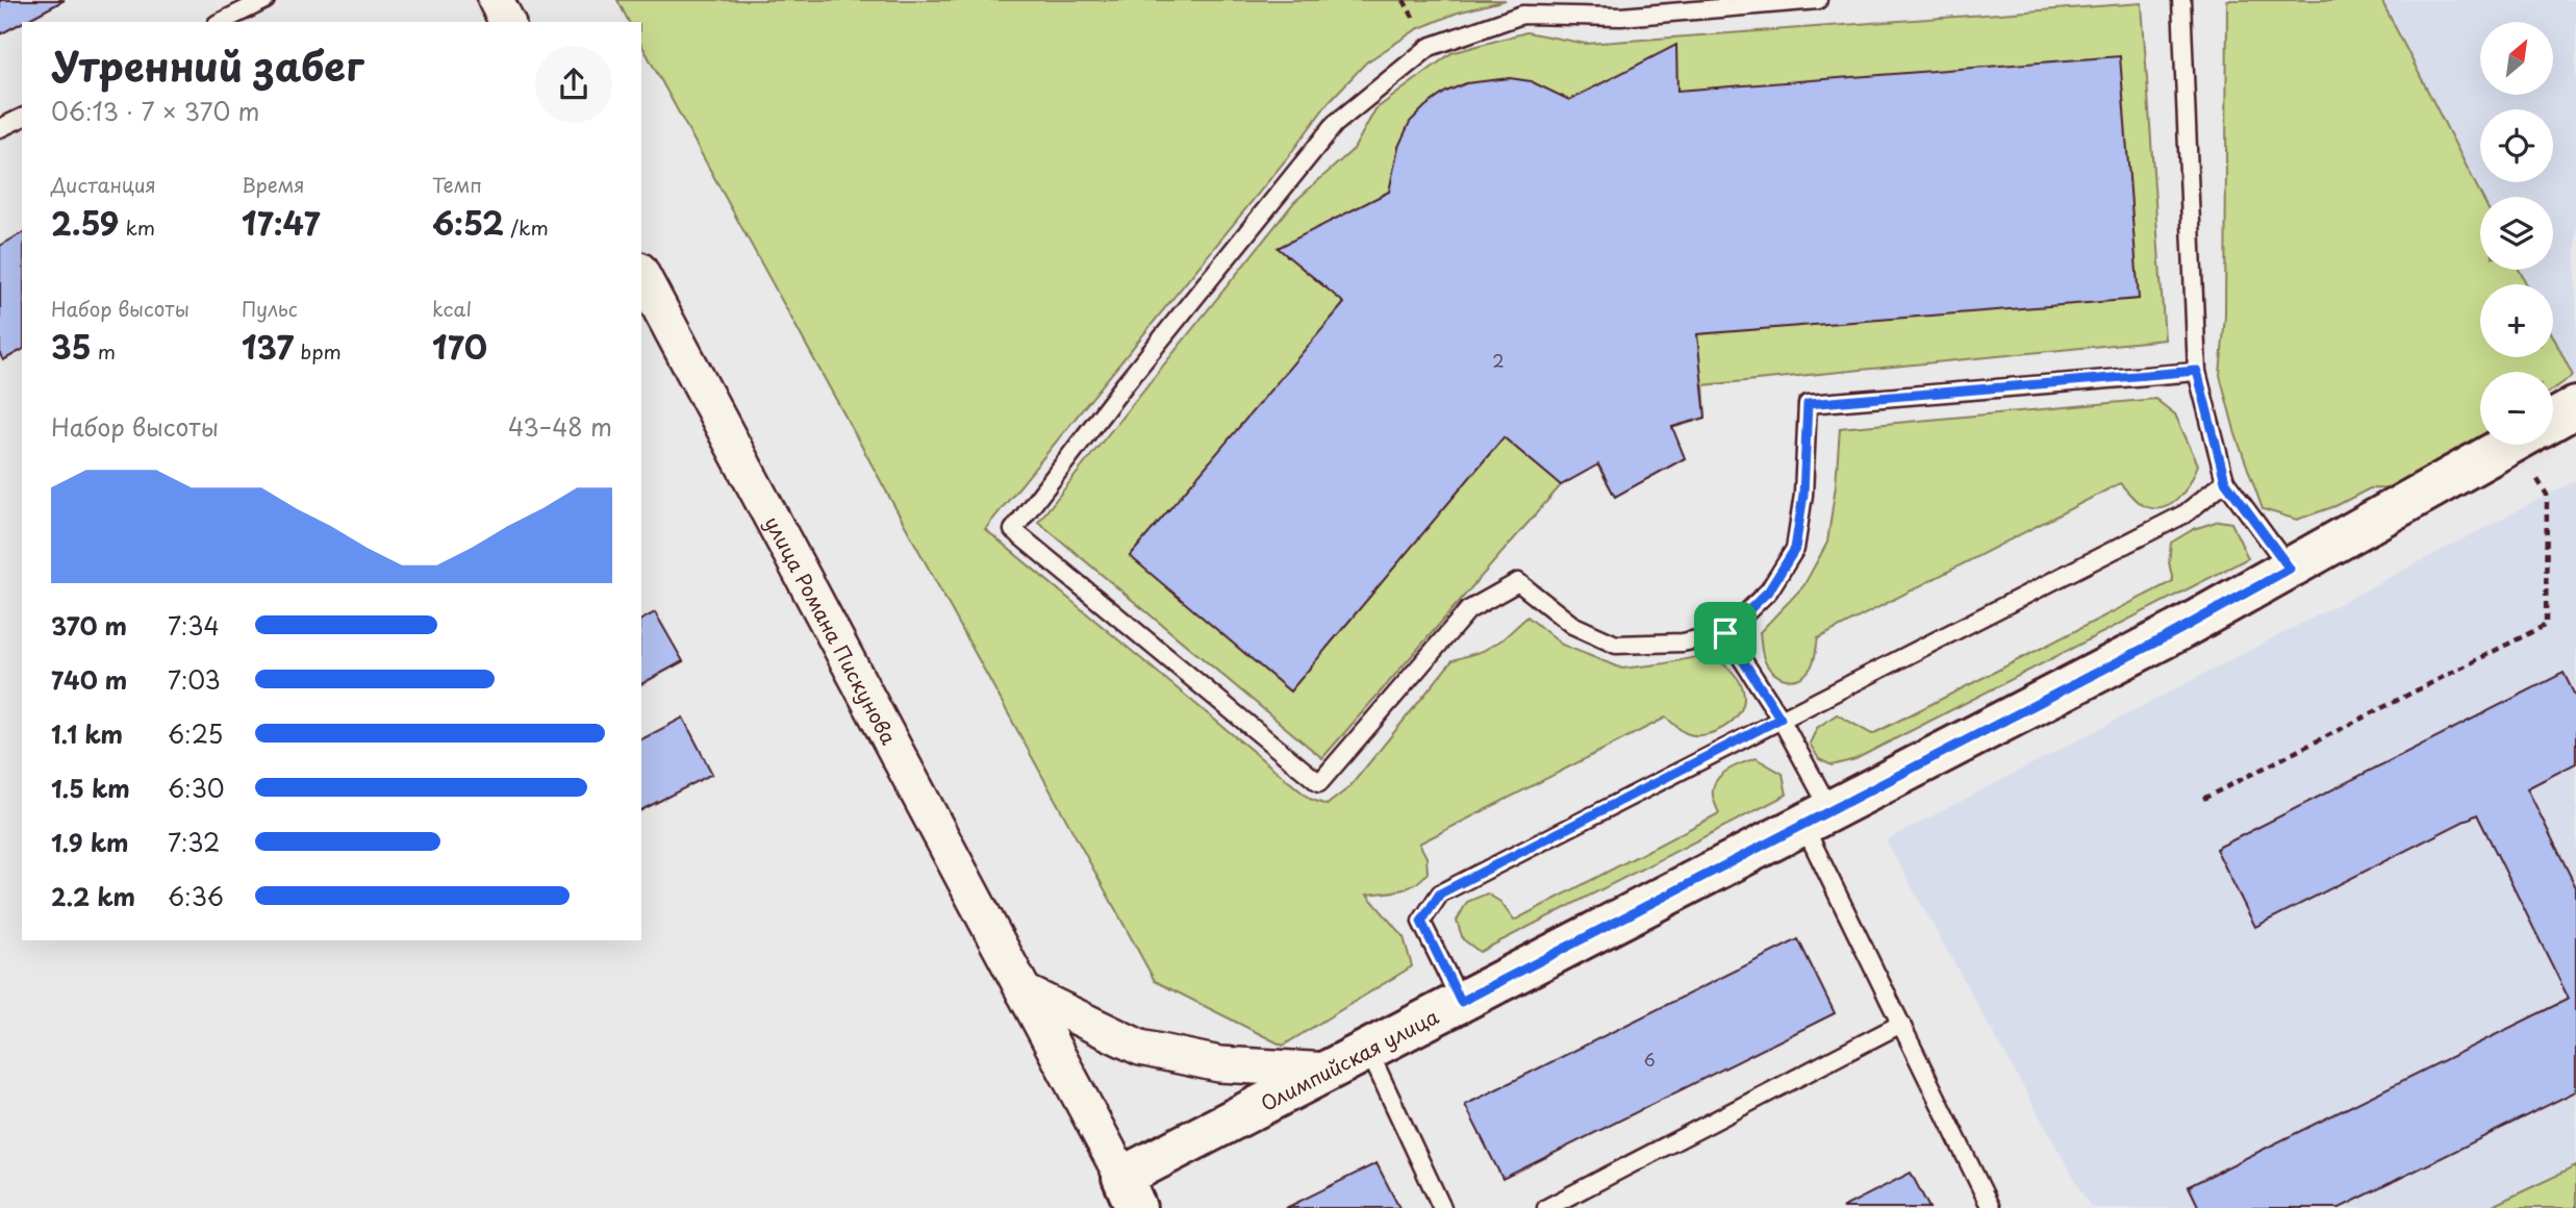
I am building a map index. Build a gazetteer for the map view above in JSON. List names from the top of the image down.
{
  "streets": {
    "street": ["улица Романа Пискунова", "Олимпийская улица"]
  },
  "crossings": [
    ["улица Романа Пискунова", "Олимпийская улица"]
  ],
  "house_numbers": ["2", "6"],
  "north": "top right",
  "page": {
    "map_buttons": ["+", "−"],
    "heading": ["Утренний забег", "06:13 · 7 × 370 m"],
    "stats": [
      ["Дистанция", "2.59 km"],
      ["Время", "17:47"],
      ["Темп", "6:52 /km"],
      ["Набор высоты", "35 m"],
      ["Пульс", "137 bpm"],
      ["kcal", "170"]
    ],
    "chart": ["Набор высоты", "43–48 m"],
    "list": [
      {
        "name": "370 m",
        "note": "7:34"
      },
      {
        "name": "740 m",
        "note": "7:03"
      },
      {
        "name": "1.1 km",
        "note": "6:25"
      },
      {
        "name": "1.5 km",
        "note": "6:30"
      },
      {
        "name": "1.9 km",
        "note": "7:32"
      },
      {
        "name": "2.2 km",
        "note": "6:36"
      }
    ]
  }
}
